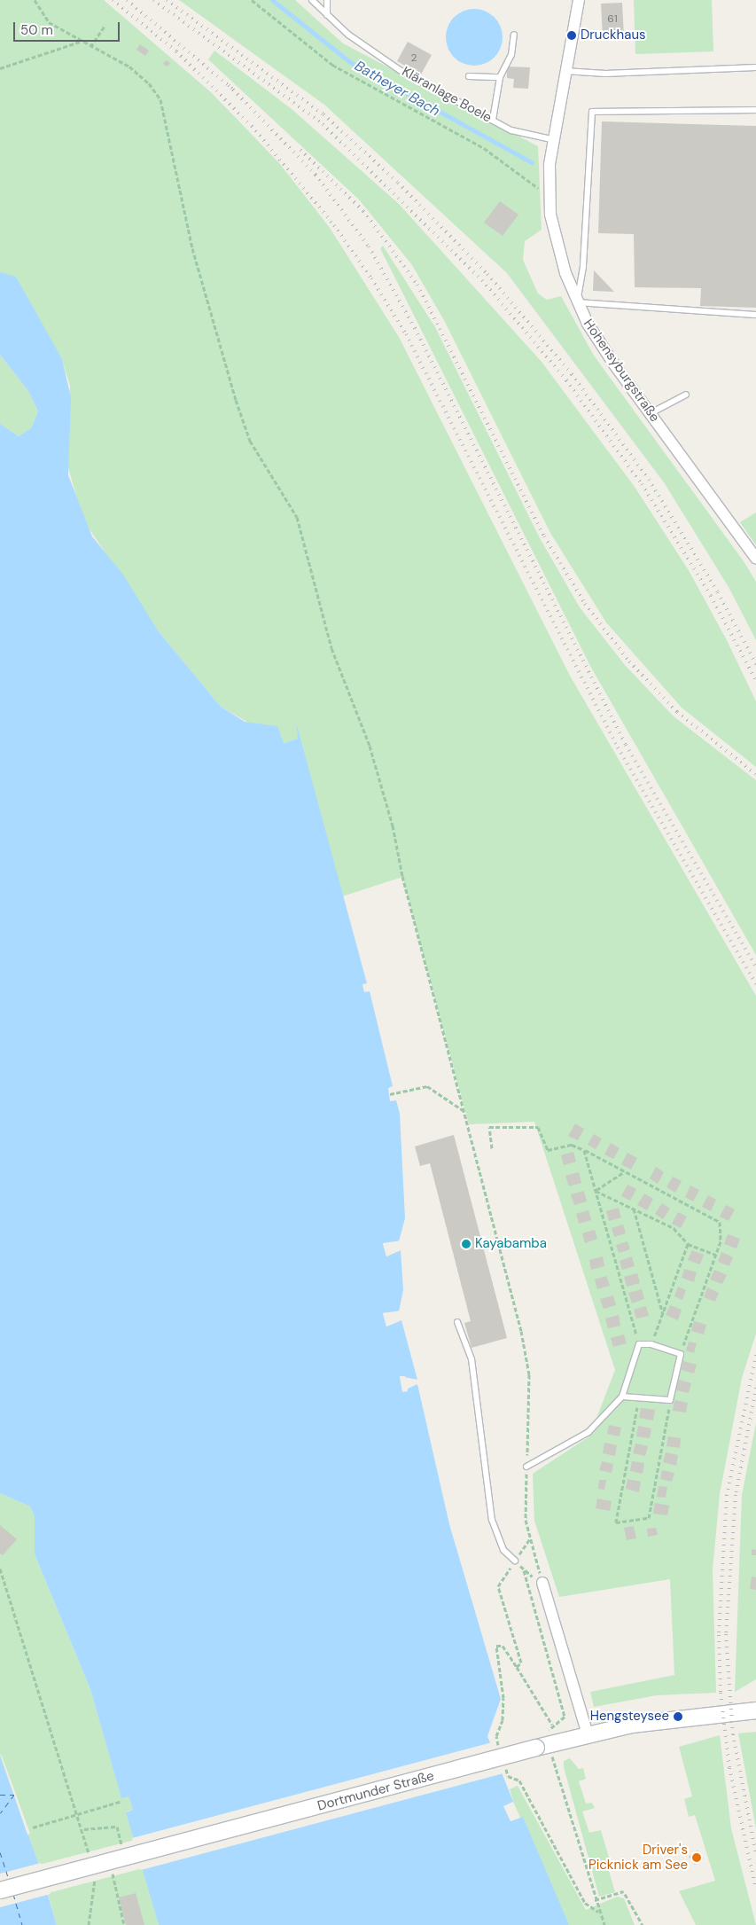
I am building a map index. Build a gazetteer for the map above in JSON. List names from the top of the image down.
{
  "streets": {
    "main road": ["Dortmunder Straße"],
    "street": ["Hohensyburgstraße"],
    "lane": ["Kläranlage Boele"]
  },
  "crossings": [
    ["Kläranlage Boele", "Hohensyburgstraße"]
  ],
  "water": ["Batheyer Bach"],
  "places": [
    "Druckhaus",
    "Kayabamba",
    "Hengsteysee",
    "Driver's Picknick am See"
  ],
  "house_numbers": ["61", "2"],
  "scale_bar": "50 m"
}
